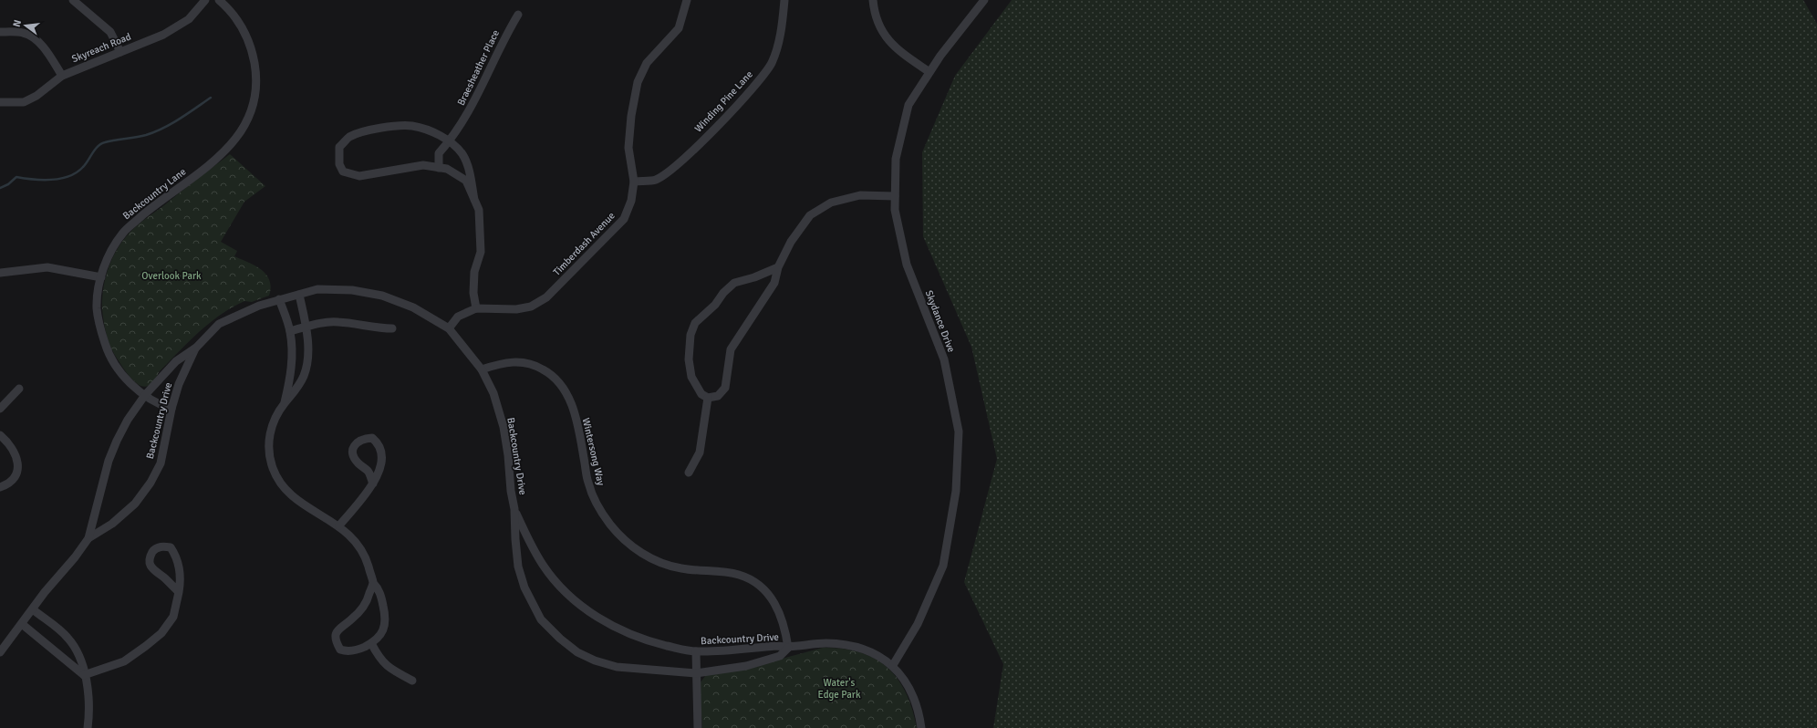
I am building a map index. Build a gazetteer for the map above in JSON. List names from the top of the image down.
{
  "streets": {
    "street": [
      "Skyreach Road",
      "Braesheather Place",
      "Winding Pine Lane",
      "Backcountry Lane",
      "Timberdash Avenue",
      "Skydance Drive",
      "Backcountry Drive",
      "Wintersong Way"
    ]
  },
  "crossings": [
    ["Winding Pine Lane", "Timberdash Avenue"],
    ["Backcountry Lane", "Backcountry Drive"],
    ["Timberdash Avenue", "Backcountry Drive"],
    ["Skydance Drive", "Backcountry Drive"],
    ["Backcountry Drive", "Wintersong Way"]
  ],
  "parks": ["Overlook Park", "Water's Edge Park"],
  "north": "left"
}
